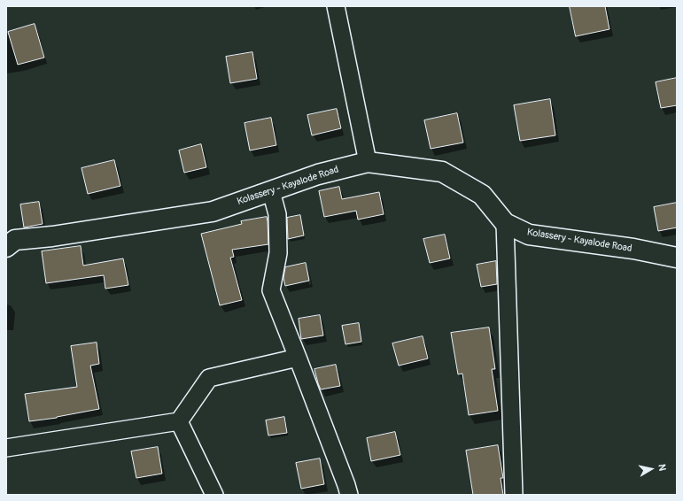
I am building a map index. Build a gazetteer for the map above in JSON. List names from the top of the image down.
{
  "streets": {
    "main road": ["Kolassery - Kayalode Road"]
  },
  "north": "right"
}
